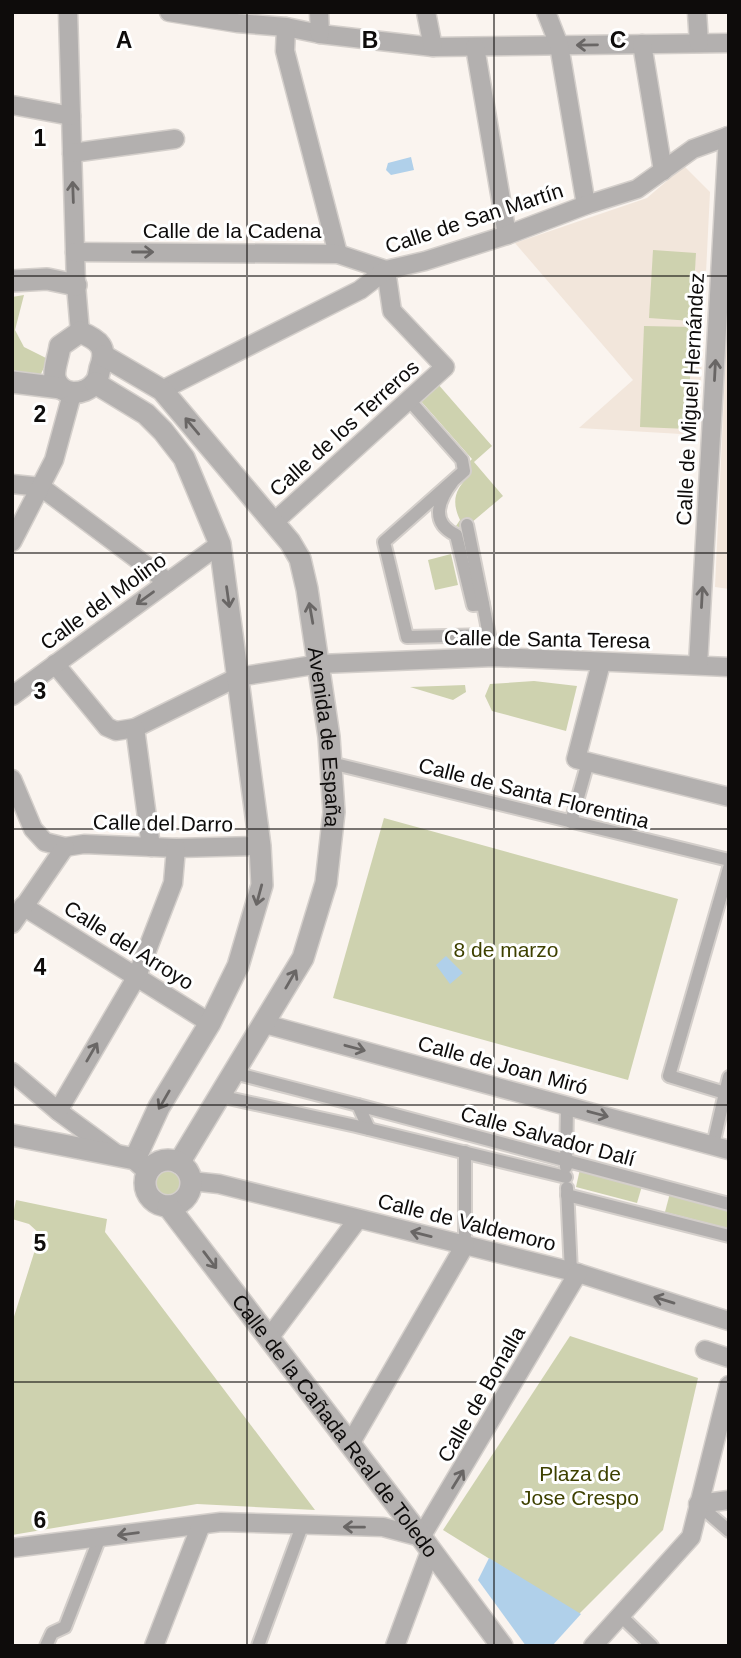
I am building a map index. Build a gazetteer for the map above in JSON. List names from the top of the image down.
{
  "streets": {
    "street": [
      "Calle de San Martín",
      "Calle de la Cadena",
      "Calle de Miguel Hernández",
      "Calle de los Terreros",
      "Calle del Molino",
      "Calle de Santa Teresa",
      "Avenida de España",
      "Calle de Santa Florentina",
      "Calle del Darro",
      "Calle del Arroyo",
      "Calle de Joan Miró",
      "Calle Salvador Dalí",
      "Calle de Valdemoro",
      "Calle de Bonalla",
      "Calle de la Cañada Real de Toledo"
    ]
  },
  "crossings": [
    ["Calle de San Martín", "Calle de la Cadena"],
    ["Calle de San Martín", "Calle de Miguel Hernández"],
    ["Calle de San Martín", "Calle de los Terreros"],
    ["Calle de San Martín", "Avenida de España"],
    ["Calle de la Cadena", "Calle de los Terreros"],
    ["Calle de Miguel Hernández", "Calle de Santa Teresa"],
    ["Calle de los Terreros", "Avenida de España"],
    ["Calle de Santa Teresa", "Avenida de España"],
    ["Avenida de España", "Calle de Santa Florentina"],
    ["Avenida de España", "Calle de Joan Miró"],
    ["Avenida de España", "Calle Salvador Dalí"],
    ["Avenida de España", "Calle de Valdemoro"],
    ["Avenida de España", "Calle de la Cañada Real de Toledo"],
    ["Calle de Valdemoro", "Calle de Bonalla"],
    ["Calle de Bonalla", "Calle de la Cañada Real de Toledo"]
  ],
  "one_way": ["Calle de Miguel Hernández", "Calle de Joan Miró"],
  "parks": ["8 de marzo", "Plaza de Jose Crespo"],
  "grid": {
    "columns": ["A", "B", "C"],
    "rows": [
      "1",
      "2",
      "3",
      "4",
      "5",
      "6"
    ]
  }
}
